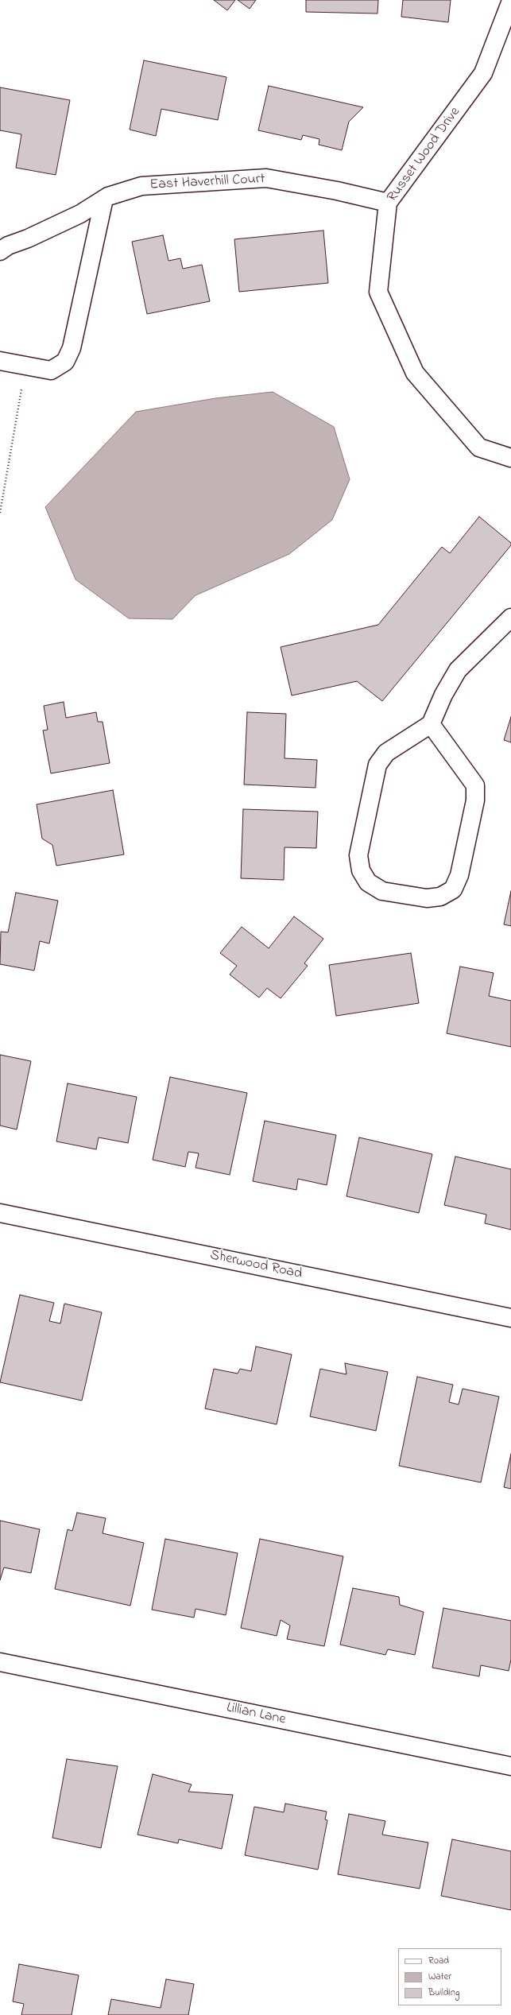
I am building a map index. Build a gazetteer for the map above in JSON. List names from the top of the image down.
{
  "streets": {
    "street": [
      "Russet Wood Drive",
      "East Haverhill Court",
      "Sherwood Road",
      "Lillian Lane"
    ]
  },
  "crossings": [
    ["Russet Wood Drive", "East Haverhill Court"]
  ],
  "legend": ["Road", "Water", "Building"]
}
